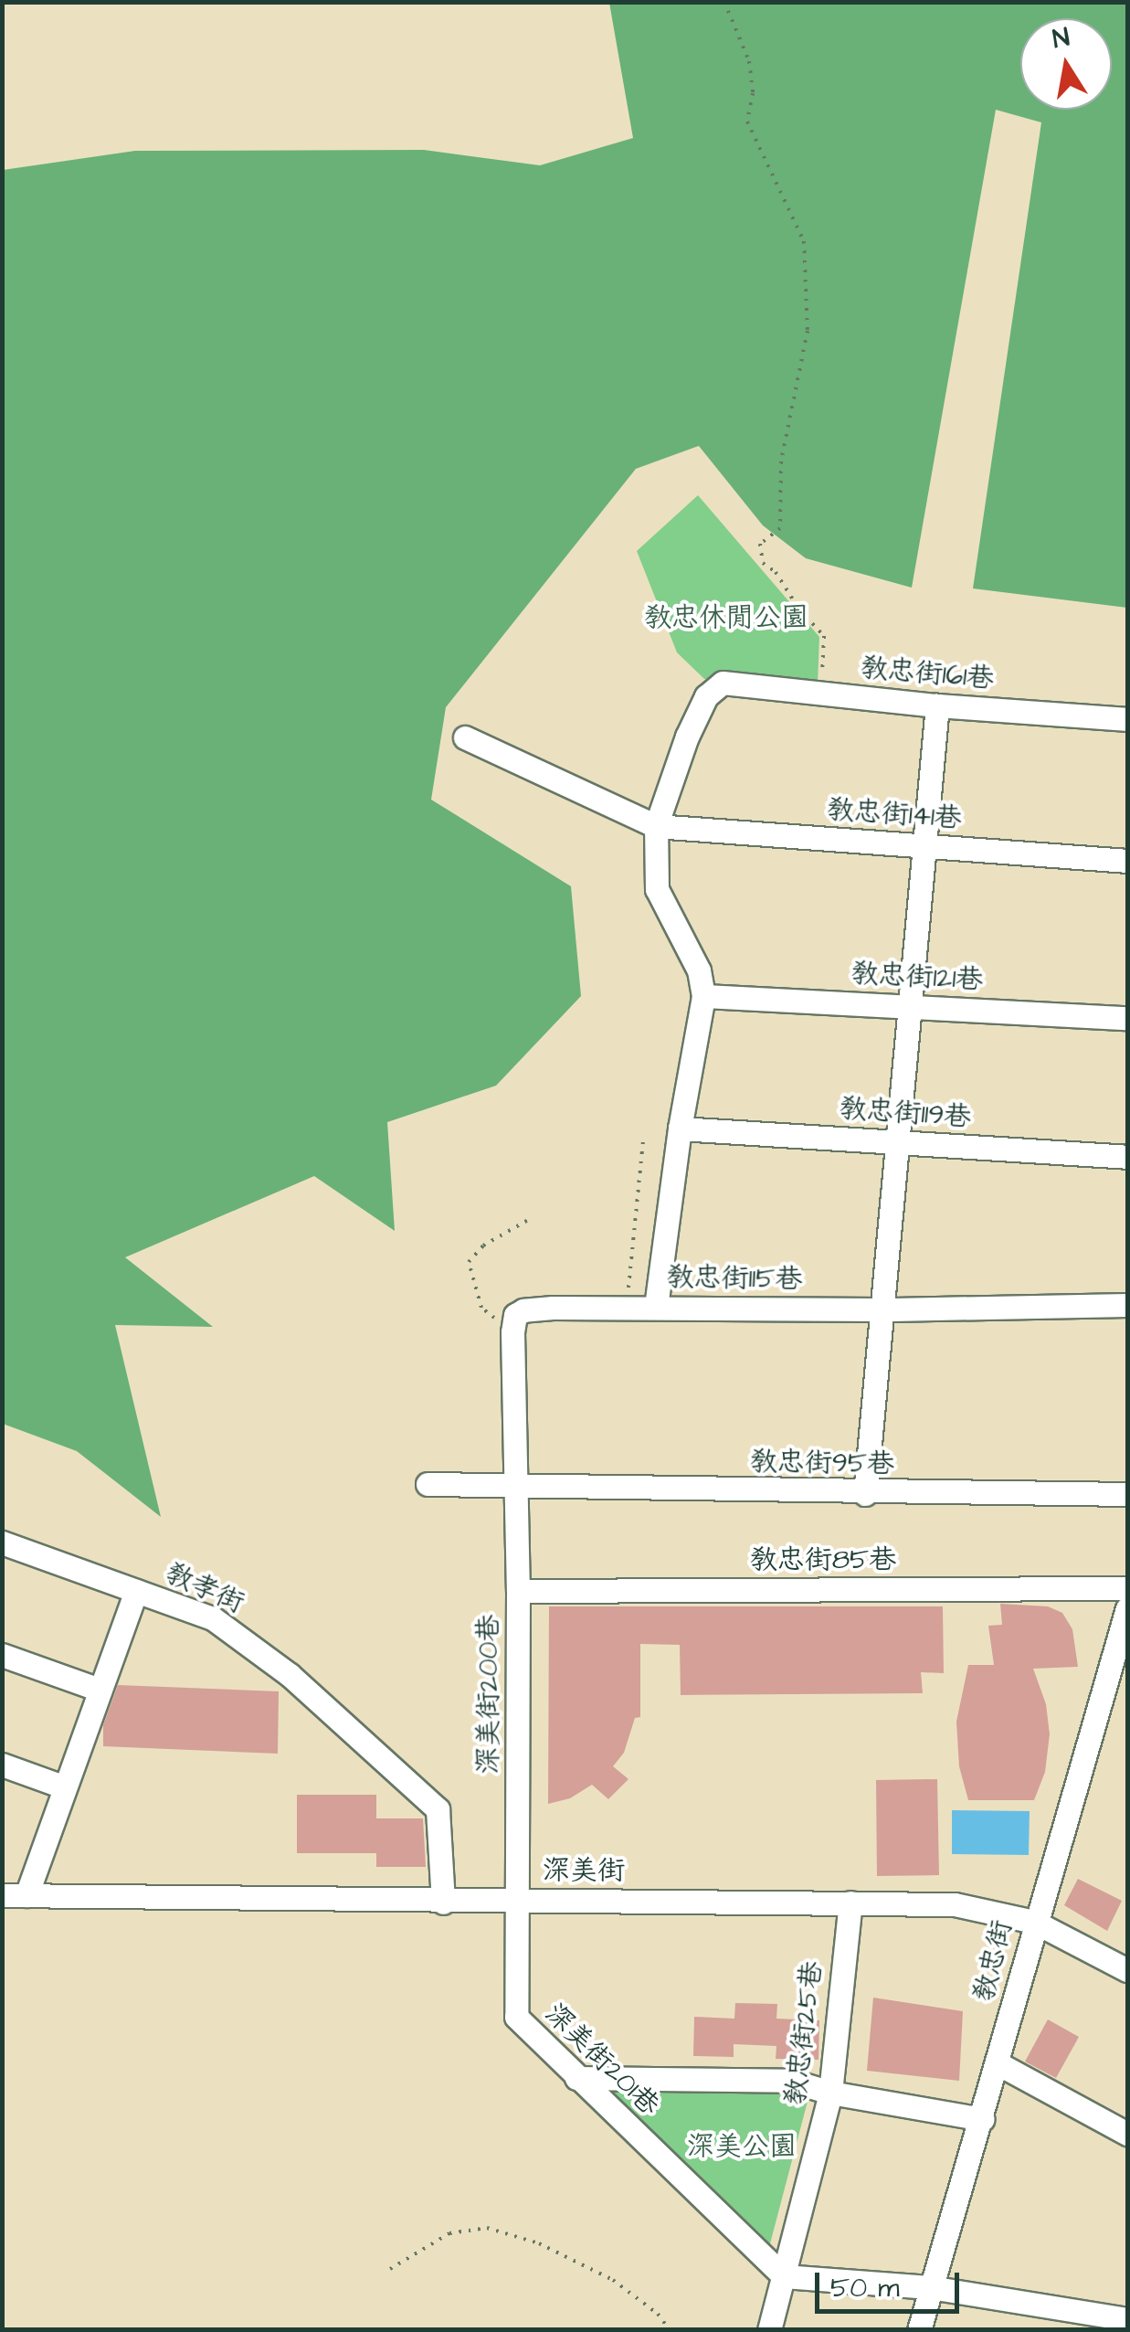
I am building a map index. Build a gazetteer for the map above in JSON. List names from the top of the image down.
{
  "streets": {
    "street": [
      "教忠街161巷",
      "教忠街141巷",
      "教忠街121巷",
      "教忠街119巷",
      "教忠街115巷",
      "教忠街95巷",
      "教忠街85巷",
      "教孝街",
      "深美街200巷",
      "深美街",
      "教忠街",
      "教忠街25巷",
      "深美街201巷"
    ]
  },
  "crossings": [
    ["教忠街161巷", "教忠街141巷"],
    ["教忠街95巷", "深美街200巷"],
    ["教忠街85巷", "深美街200巷"],
    ["教孝街", "深美街"],
    ["深美街200巷", "深美街"],
    ["深美街200巷", "深美街201巷"],
    ["深美街", "教忠街"],
    ["深美街", "教忠街25巷"],
    ["深美街", "深美街201巷"],
    ["教忠街25巷", "深美街201巷"]
  ],
  "parks": ["教忠休閒公園", "深美公園"],
  "scale_bar": "50 m",
  "north": "top"
}
